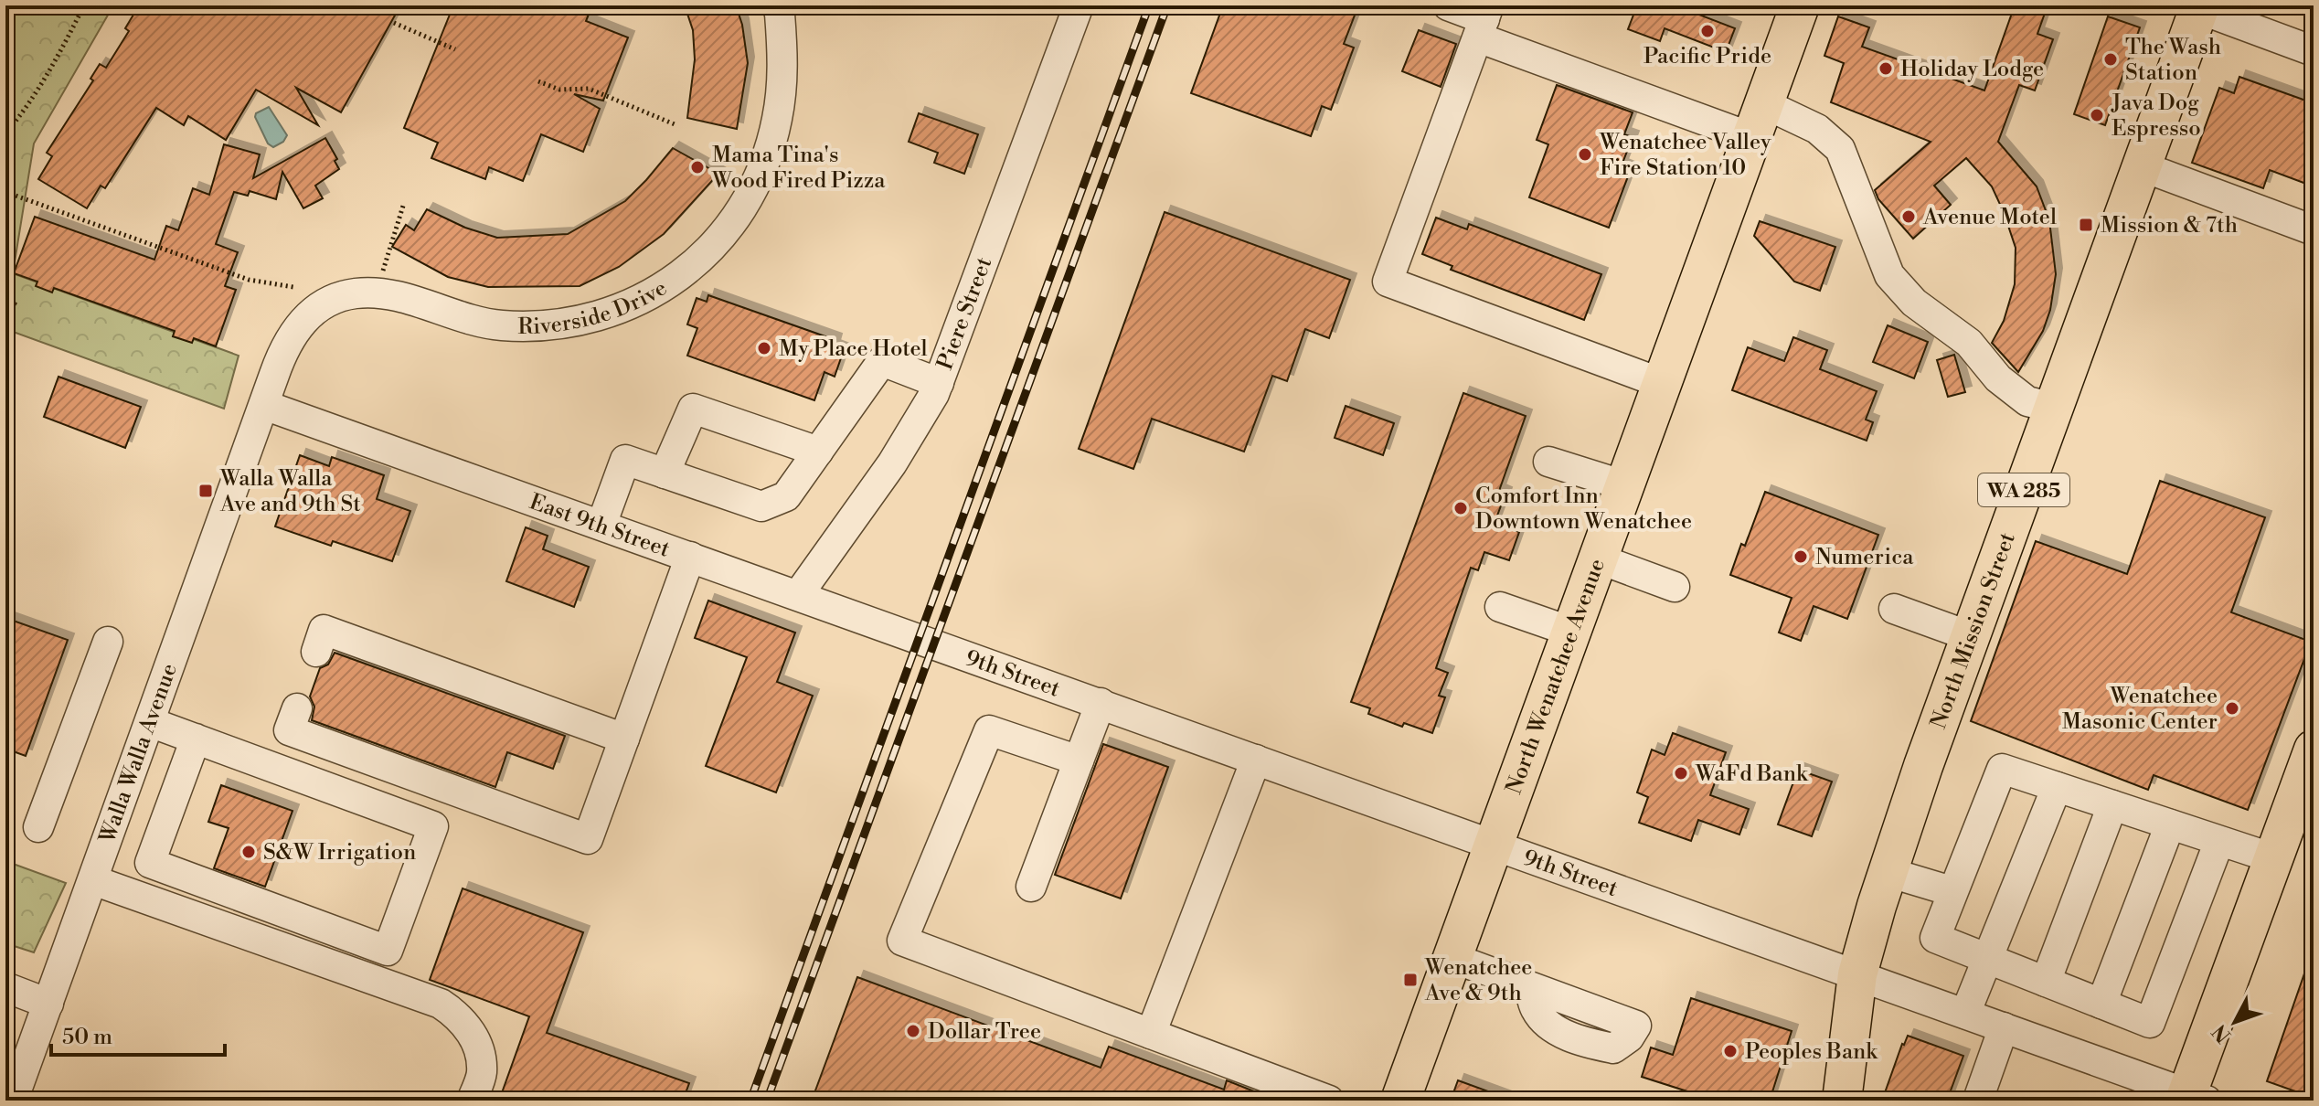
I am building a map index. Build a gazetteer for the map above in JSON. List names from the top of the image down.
{
  "streets": {
    "main road": ["WA 285", "North Mission Street", "North Wenatchee Avenue"],
    "street": [
      "Riverside Drive",
      "Piere Street",
      "East 9th Street",
      "9th Street",
      "Walla Walla Avenue"
    ]
  },
  "crossings": [
    ["Riverside Drive", "East 9th Street"],
    ["Riverside Drive", "Walla Walla Avenue"],
    ["Piere Street", "East 9th Street"],
    ["East 9th Street", "9th Street"],
    ["East 9th Street", "Walla Walla Avenue"],
    ["North Mission Street", "9th Street"],
    ["9th Street", "North Wenatchee Avenue"]
  ],
  "places": {
    "other": [
      "Pacific Pride",
      "The Wash Station",
      "Holiday Lodge",
      "Java Dog Espresso",
      "Wenatchee Valley Fire Station 10",
      "Mama Tina's Wood Fired Pizza",
      "Avenue Motel",
      "My Place Hotel",
      "Comfort Inn Downtown Wenatchee",
      "Numerica",
      "Wenatchee Masonic Center",
      "WaFd Bank",
      "S&W Irrigation",
      "Dollar Tree",
      "Peoples Bank"
    ],
    "transit": ["Mission & 7th", "Walla Walla Ave and 9th St", "Wenatchee Ave & 9th"]
  },
  "scale_bar": "50 m",
  "north": "bottom left"
}
